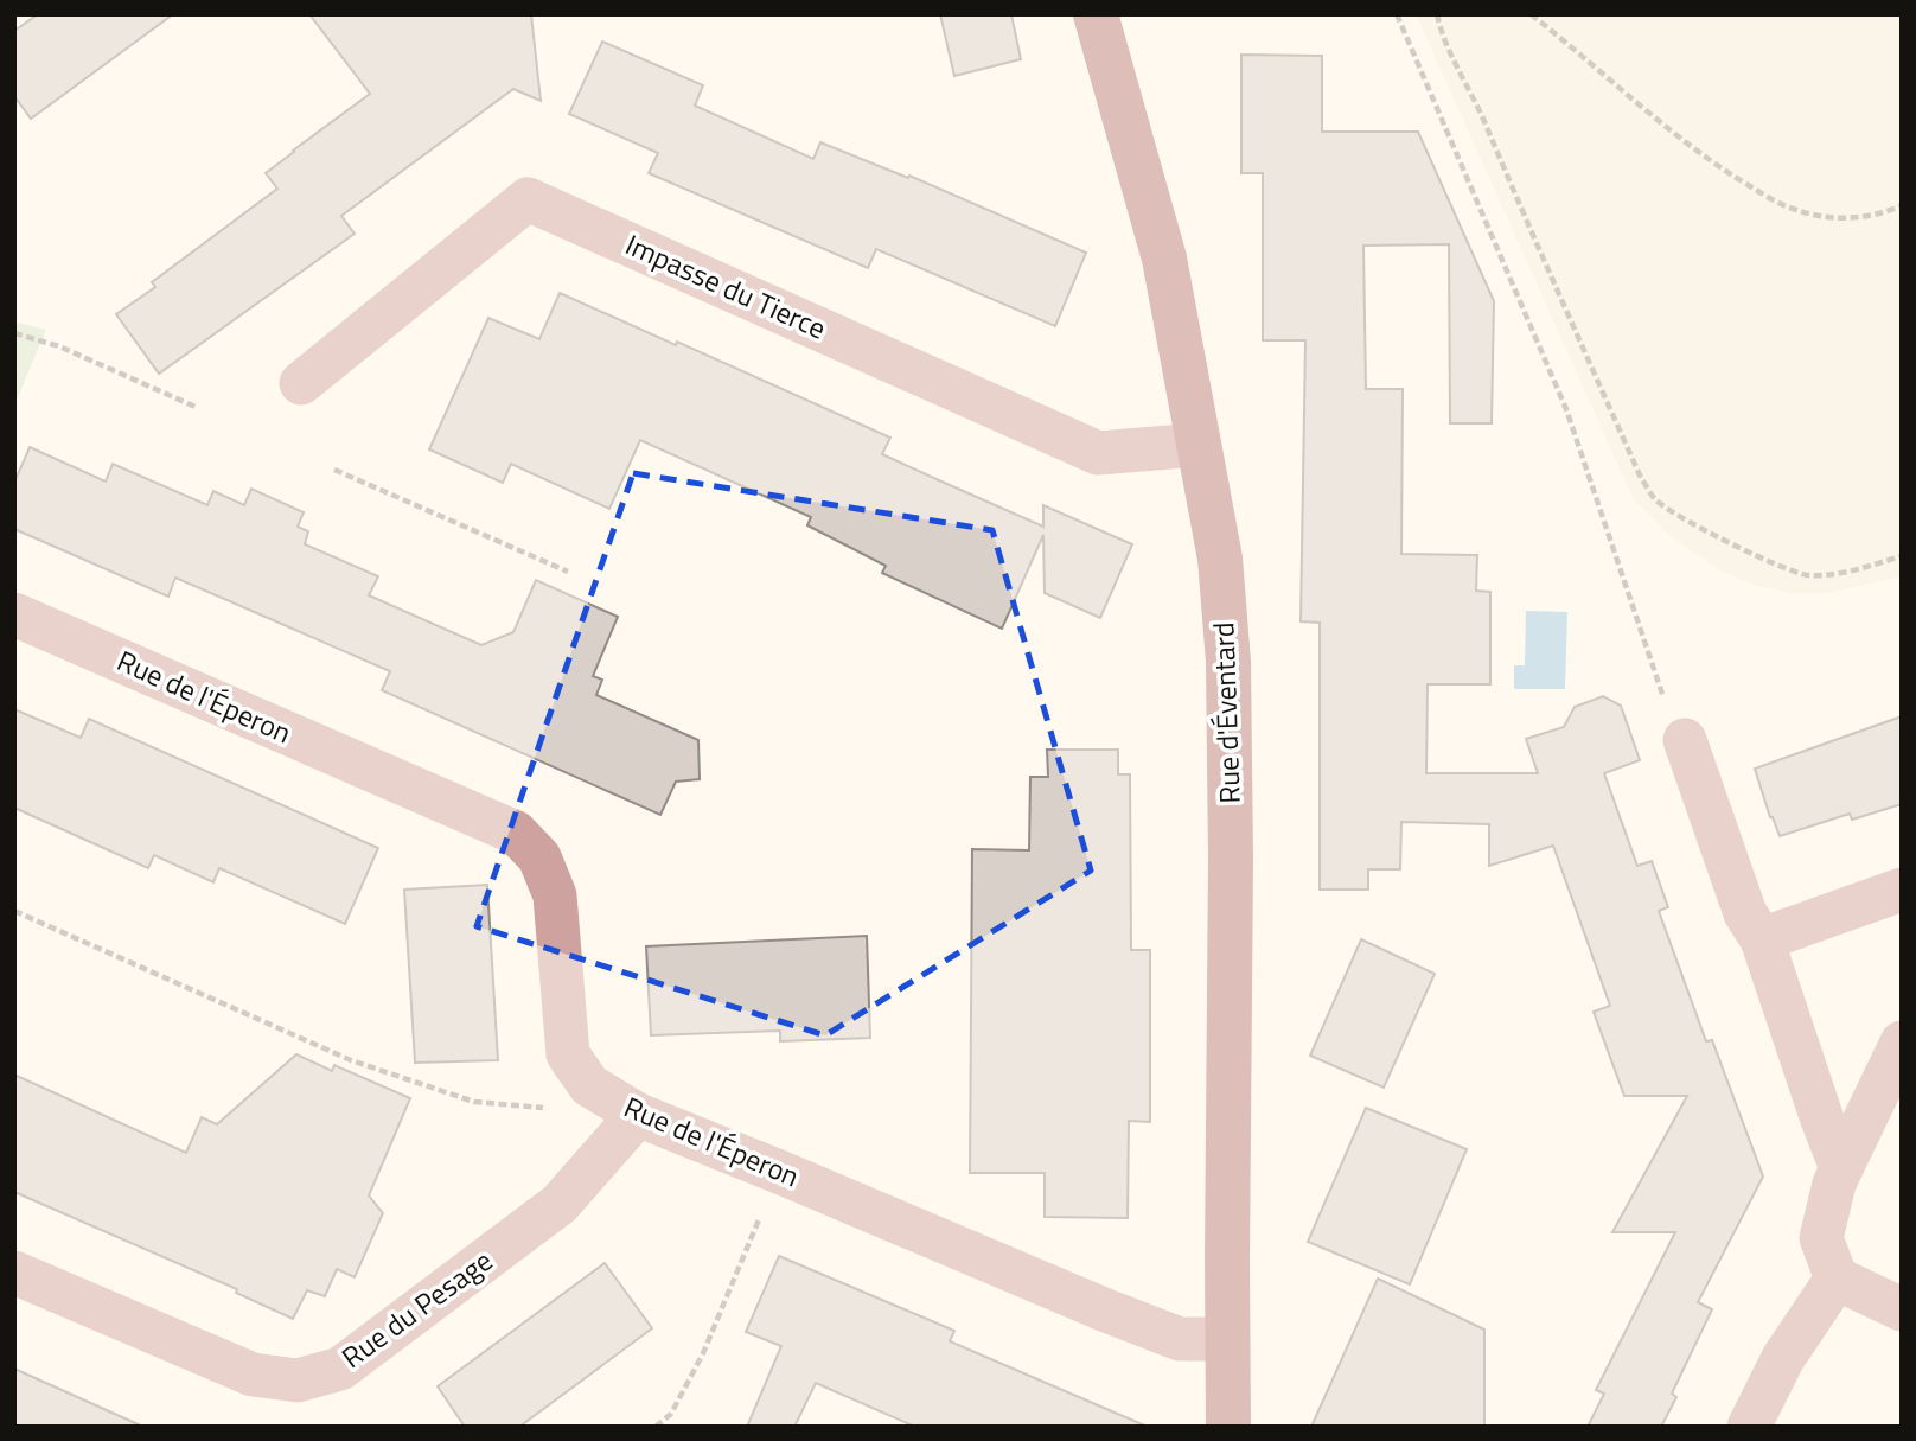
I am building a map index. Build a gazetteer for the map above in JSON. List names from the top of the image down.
{
  "streets": {
    "street": [
      "Impasse du Tierce",
      "Rue de l'Éperon",
      "Rue d'Éventard",
      "Rue du Pesage"
    ]
  },
  "crossings": [
    ["Impasse du Tierce", "Rue d'Éventard"],
    ["Rue de l'Éperon", "Rue d'Éventard"],
    ["Rue de l'Éperon", "Rue du Pesage"]
  ]
}
